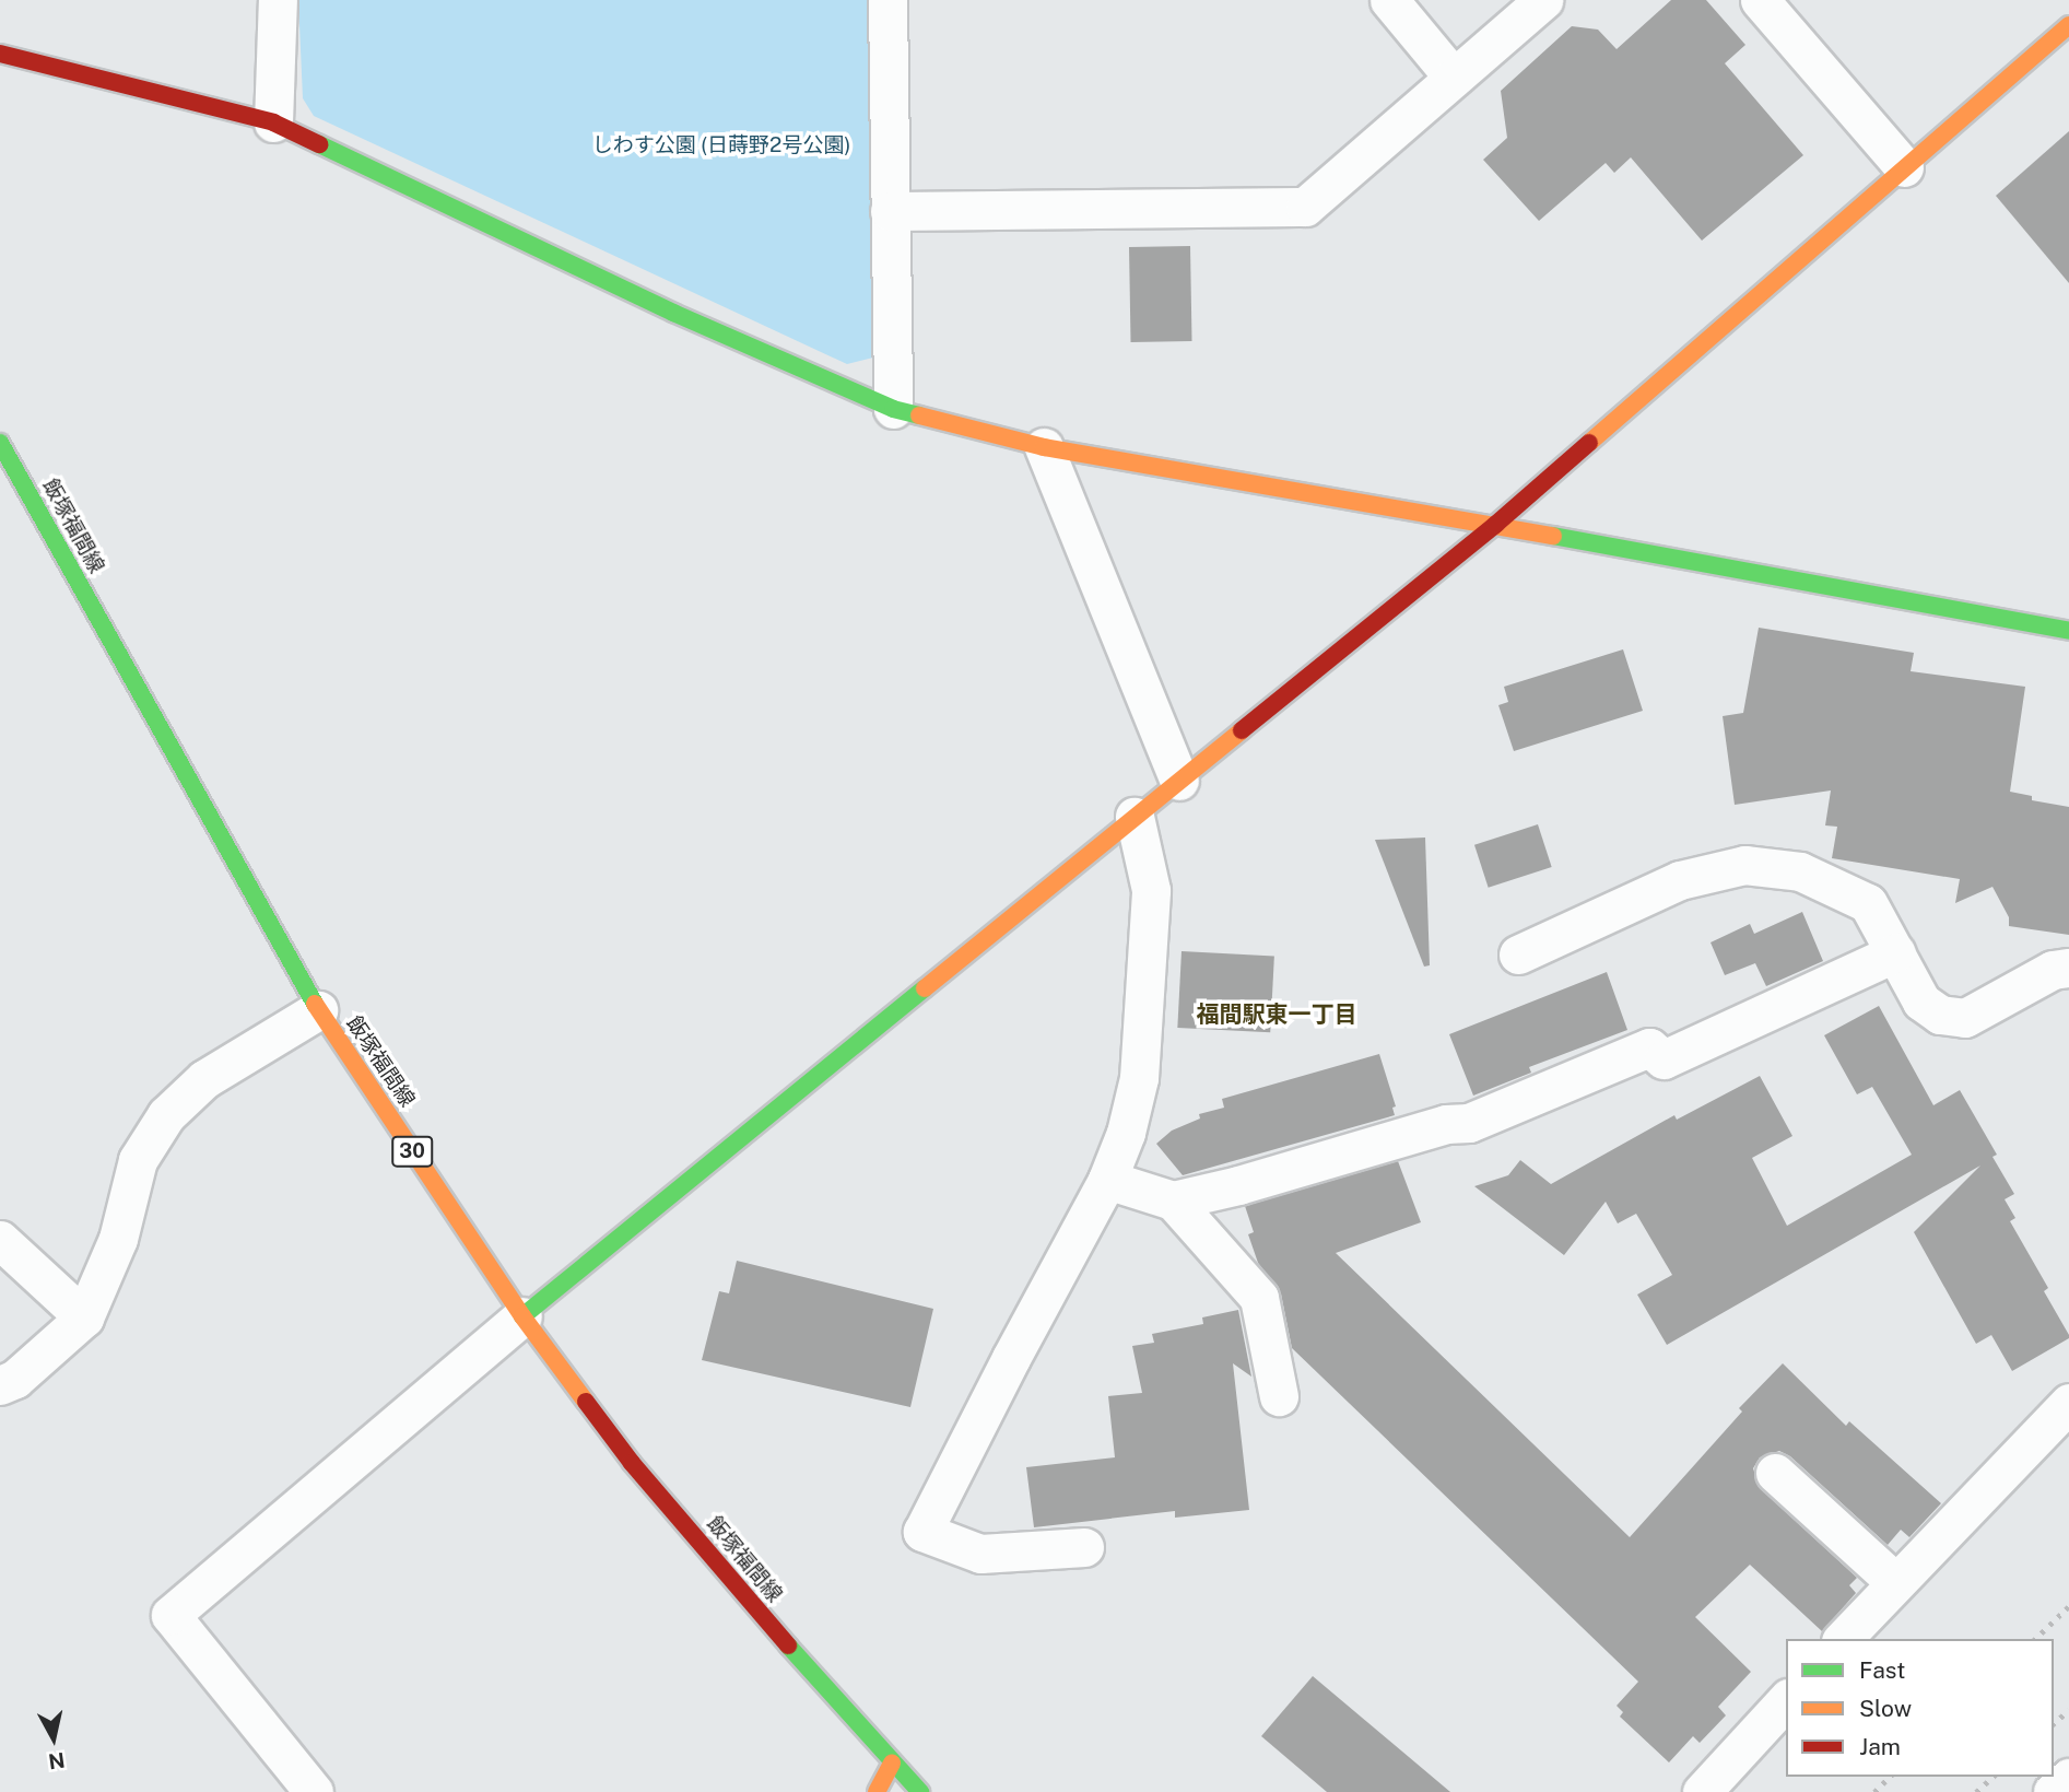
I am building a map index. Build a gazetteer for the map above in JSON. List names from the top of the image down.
{
  "streets": {
    "street": ["飯塚福間線", "30"]
  },
  "districts": ["福間駅東一丁目"],
  "parks": ["しわす公園 (日蒔野2号公園)"],
  "legend": ["Fast", "Slow", "Jam"],
  "north": "bottom"
}
